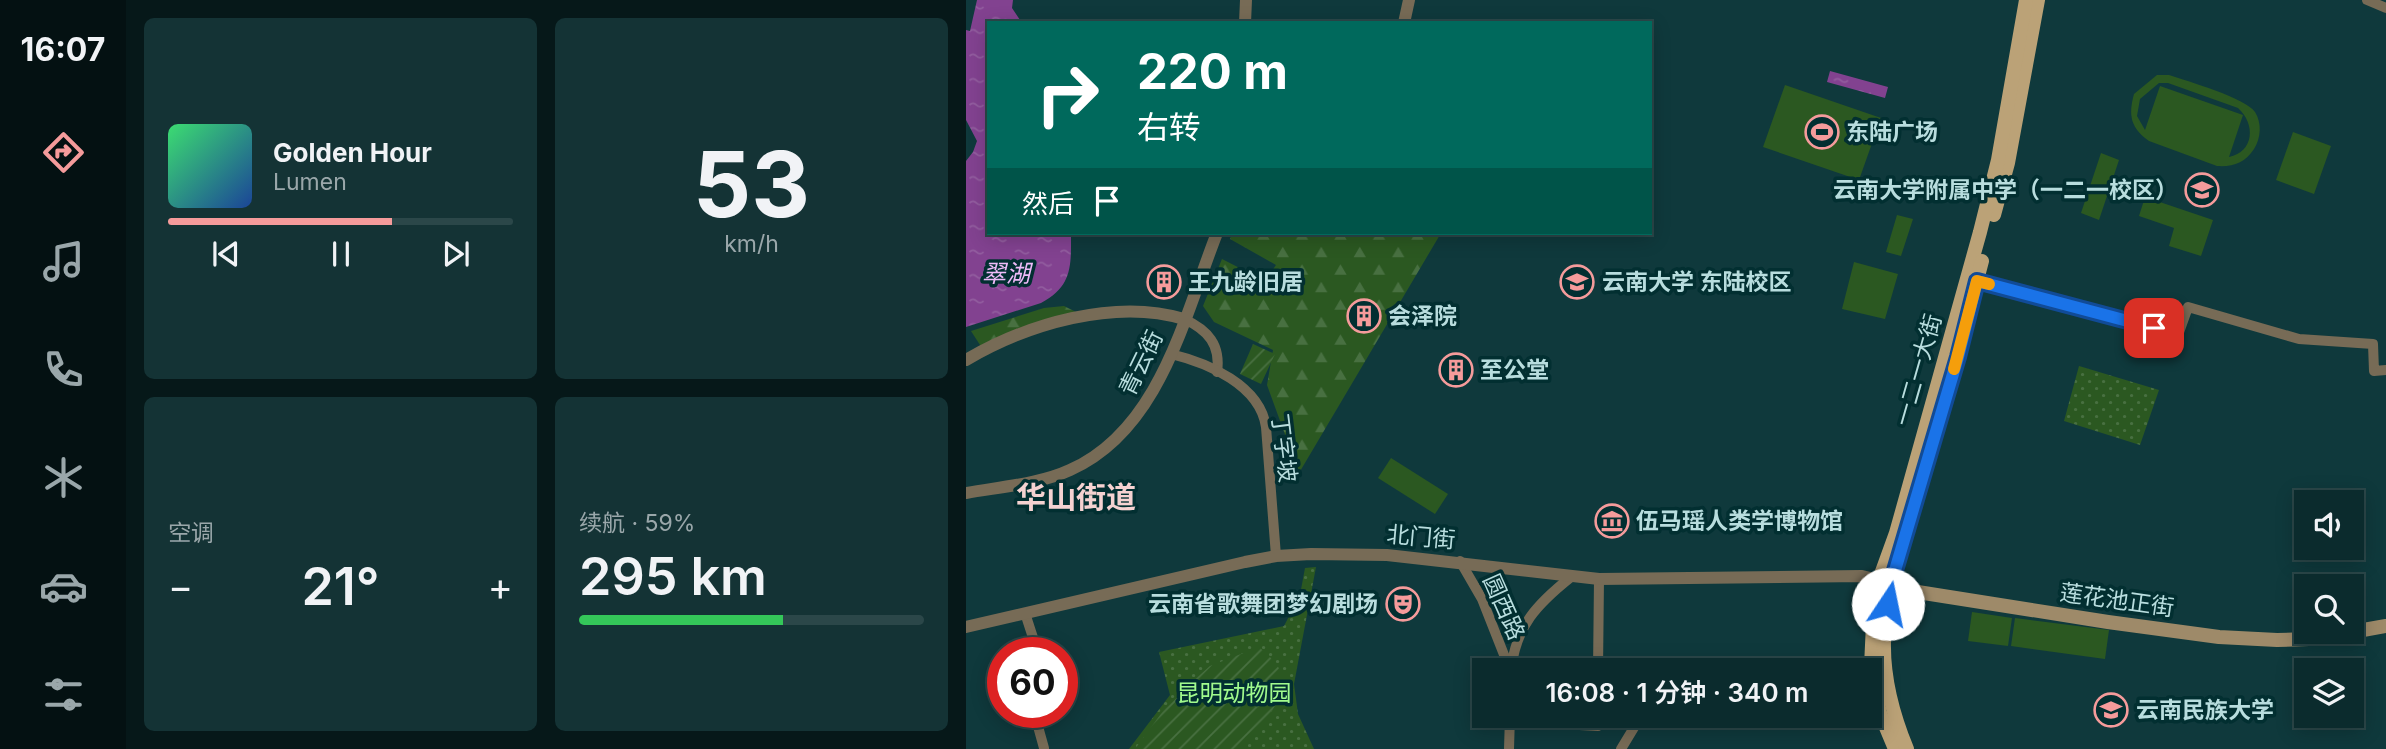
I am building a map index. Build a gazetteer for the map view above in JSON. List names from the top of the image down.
{
  "streets": {
    "main road": ["一二一大街", "莲花池正街"],
    "street": [
      "青云街",
      "丁字坡",
      "北门街",
      "圆西路"
    ]
  },
  "crossings": [
    ["青云街", "丁字坡"],
    ["一二一大街", "北门街"],
    ["一二一大街", "莲花池正街"],
    ["丁字坡", "北门街"],
    ["北门街", "莲花池正街"],
    ["北门街", "圆西路"]
  ],
  "districts": ["华山街道"],
  "water": ["翠湖"],
  "parks": ["昆明动物园"],
  "places": {
    "sports": ["东陆广场"],
    "school or university": ["云南大学附属中学（一二一校区）", "云南大学 东陆校区", "云南民族大学"],
    "building": ["王九龄旧居", "会泽院", "至公堂"],
    "museum": ["伍马瑶人类学博物馆"],
    "theatre": ["云南省歌舞团梦幻剧场"]
  },
  "page": {
    "tabs": "16:07",
    "tile": [
      ["53", "km/h"],
      "空调",
      ["续航 · 59%", "295 km"]
    ],
    "turn": ["220 m", "右转"],
    "song": ["Golden Hour", "Lumen"],
    "then": "然后",
    "heat": ["−", "21°", "+"],
    "limit": "60",
    "trip": "16:08 · 1 分钟 · 340 m"
  }
}
